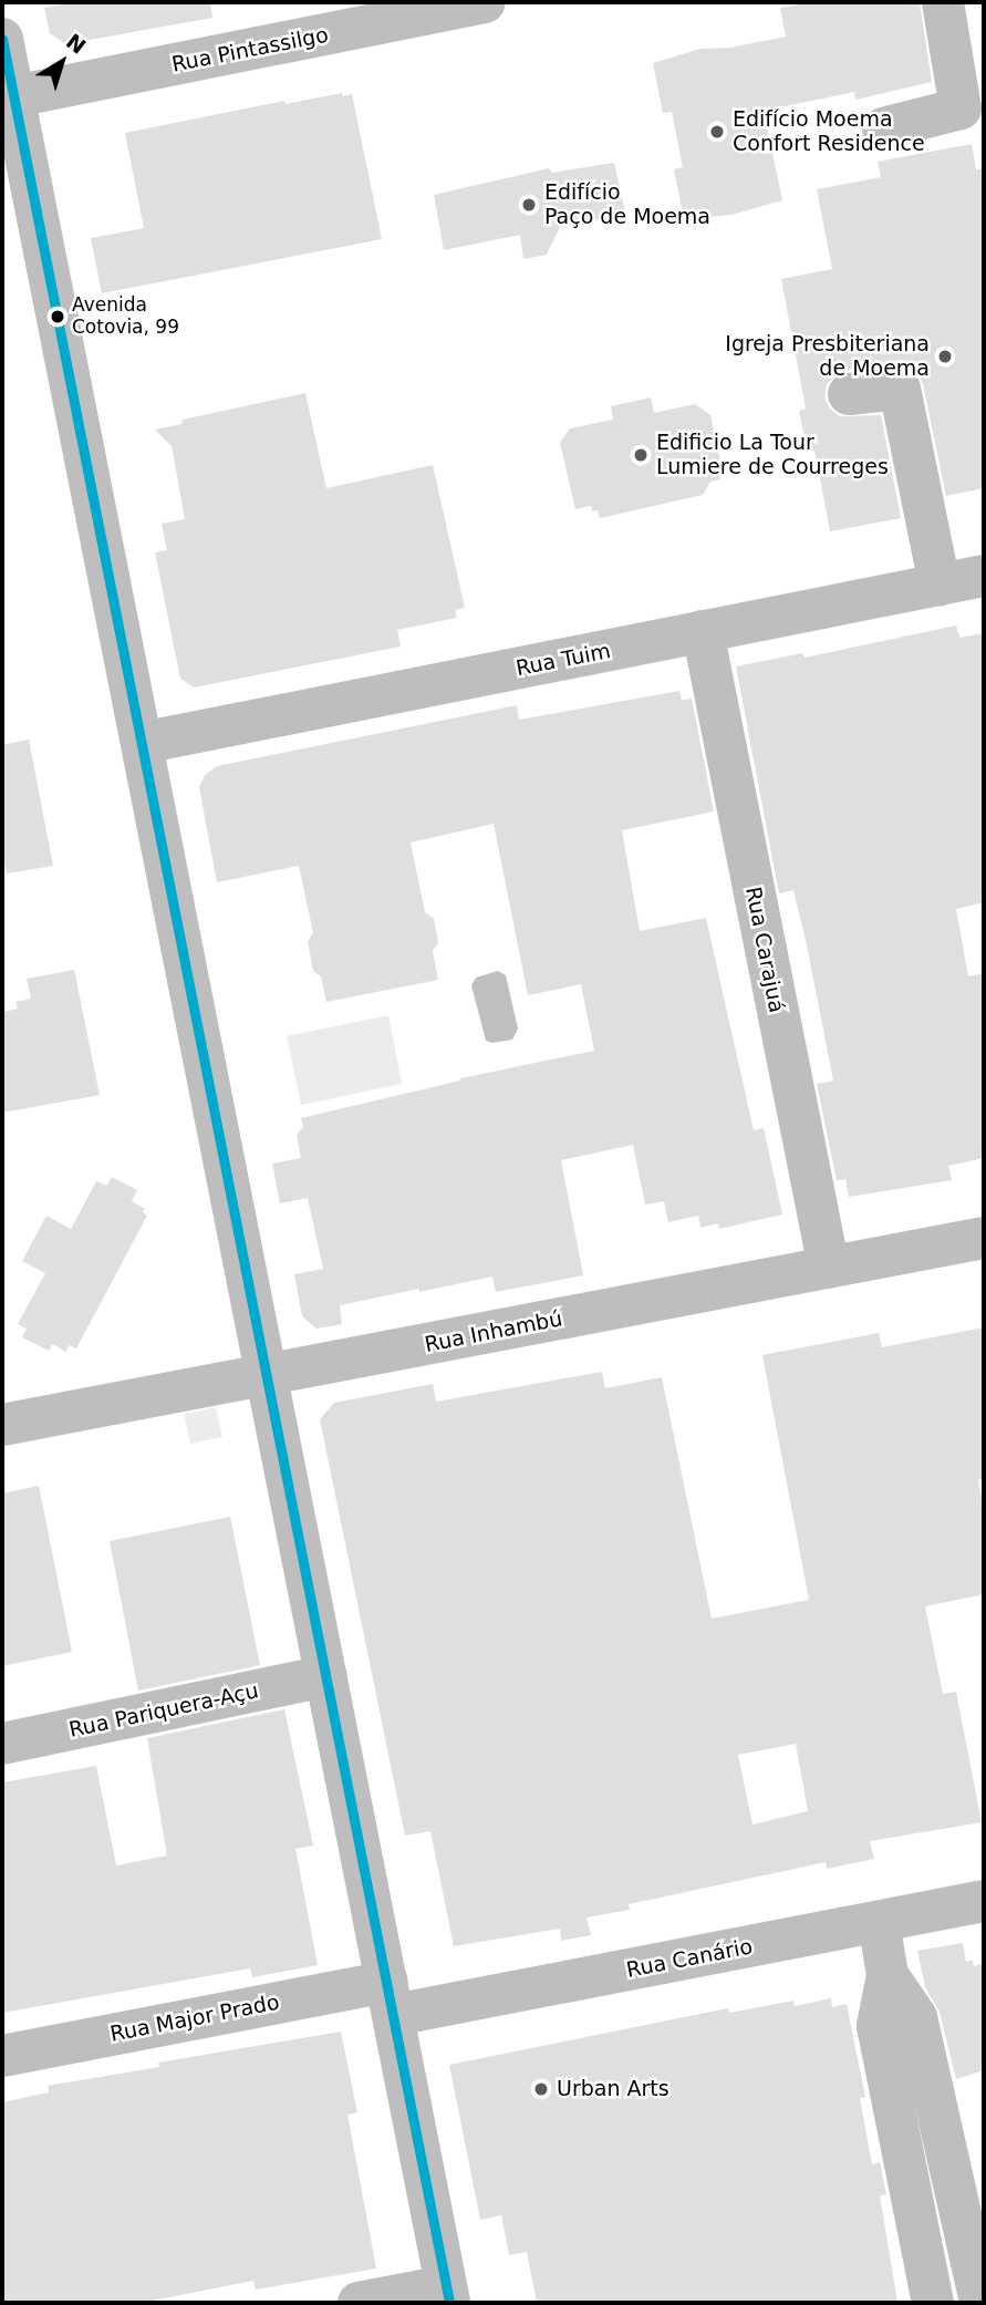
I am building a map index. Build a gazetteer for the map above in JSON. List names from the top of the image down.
{
  "streets": {
    "street": [
      "Rua Pintassilgo",
      "Rua Tuim",
      "Rua Carajuá",
      "Rua Inhambú",
      "Rua Pariquera-Açu",
      "Rua Canário",
      "Rua Major Prado"
    ]
  },
  "crossings": [
    ["Rua Tuim", "Rua Carajuá"],
    ["Rua Carajuá", "Rua Inhambú"],
    ["Rua Canário", "Rua Major Prado"]
  ],
  "places": [
    "Edifício Moema Confort Residence",
    "Edifício Paço de Moema",
    "Avenida Cotovia, 99",
    "Igreja Presbiteriana de Moema",
    "Edificio La Tour Lumiere de Courreges",
    "Urban Arts"
  ],
  "north": "top right"
}
